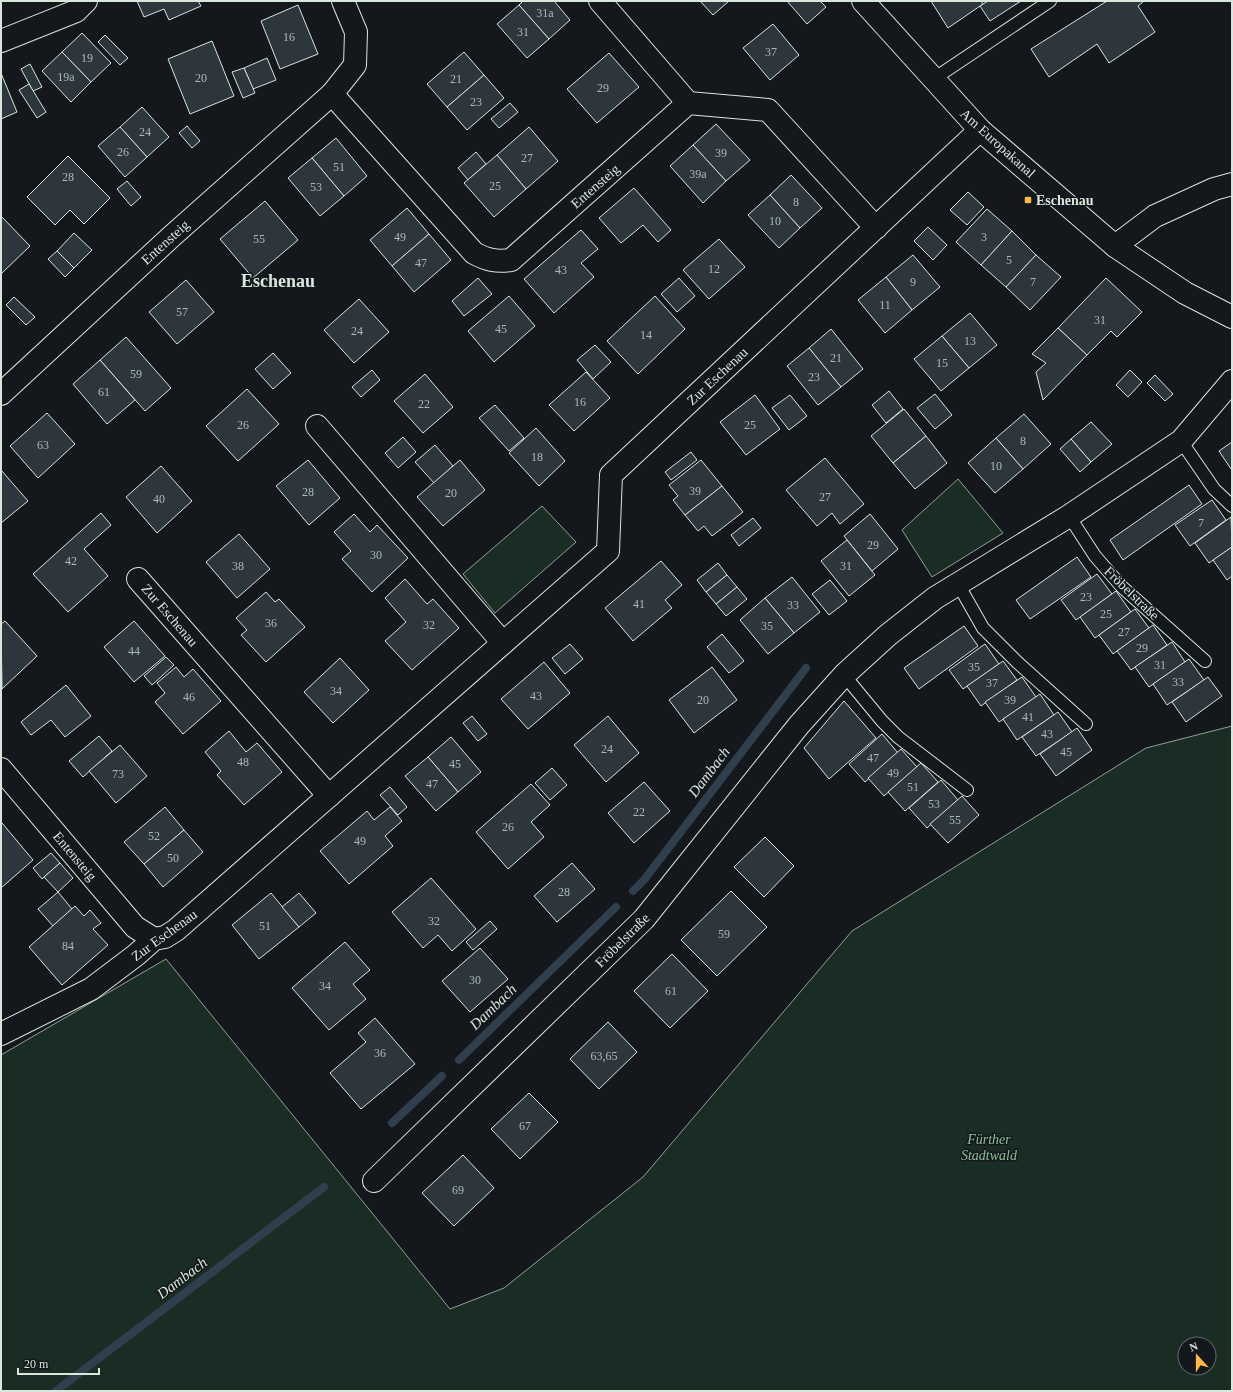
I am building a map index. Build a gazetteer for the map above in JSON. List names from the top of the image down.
{
  "streets": {
    "street": [
      "Am Europakanal",
      "Entensteig",
      "Zur Eschenau",
      "Fröbelstraße"
    ]
  },
  "crossings": [
    ["Am Europakanal", "Zur Eschenau"],
    ["Entensteig", "Zur Eschenau"]
  ],
  "districts": ["Eschenau"],
  "water": ["Dambach"],
  "parks": ["Fürther Stadtwald"],
  "places": {
    "transit": ["Eschenau"]
  },
  "house_numbers": [
    "31a",
    "31",
    "16",
    "37",
    "19",
    "19a",
    "20",
    "21",
    "29",
    "23",
    "24",
    "26",
    "39",
    "27",
    "51",
    "39a",
    "28",
    "25",
    "53",
    "8",
    "10",
    "49",
    "3",
    "55",
    "5",
    "47",
    "12",
    "43",
    "9",
    "7",
    "11",
    "57",
    "31",
    "45",
    "24",
    "14",
    "13",
    "21",
    "15",
    "59",
    "23",
    "61",
    "16",
    "22",
    "26",
    "25",
    "8",
    "63",
    "18",
    "10",
    "39",
    "28",
    "20",
    "27",
    "40",
    "7",
    "29",
    "30",
    "42",
    "38",
    "31",
    "23",
    "41",
    "33",
    "25",
    "36",
    "32",
    "35",
    "27",
    "29",
    "44",
    "31",
    "35",
    "33",
    "37",
    "34",
    "43",
    "46",
    "20",
    "39",
    "41",
    "43",
    "24",
    "45",
    "47",
    "48",
    "45",
    "49",
    "73",
    "47",
    "51",
    "53",
    "22",
    "55",
    "26",
    "52",
    "49",
    "50",
    "28",
    "32",
    "51",
    "59",
    "84",
    "30",
    "34",
    "61",
    "36",
    "63,65",
    "67",
    "69"
  ],
  "scale_bar": "20 m",
  "north": "top"
}
